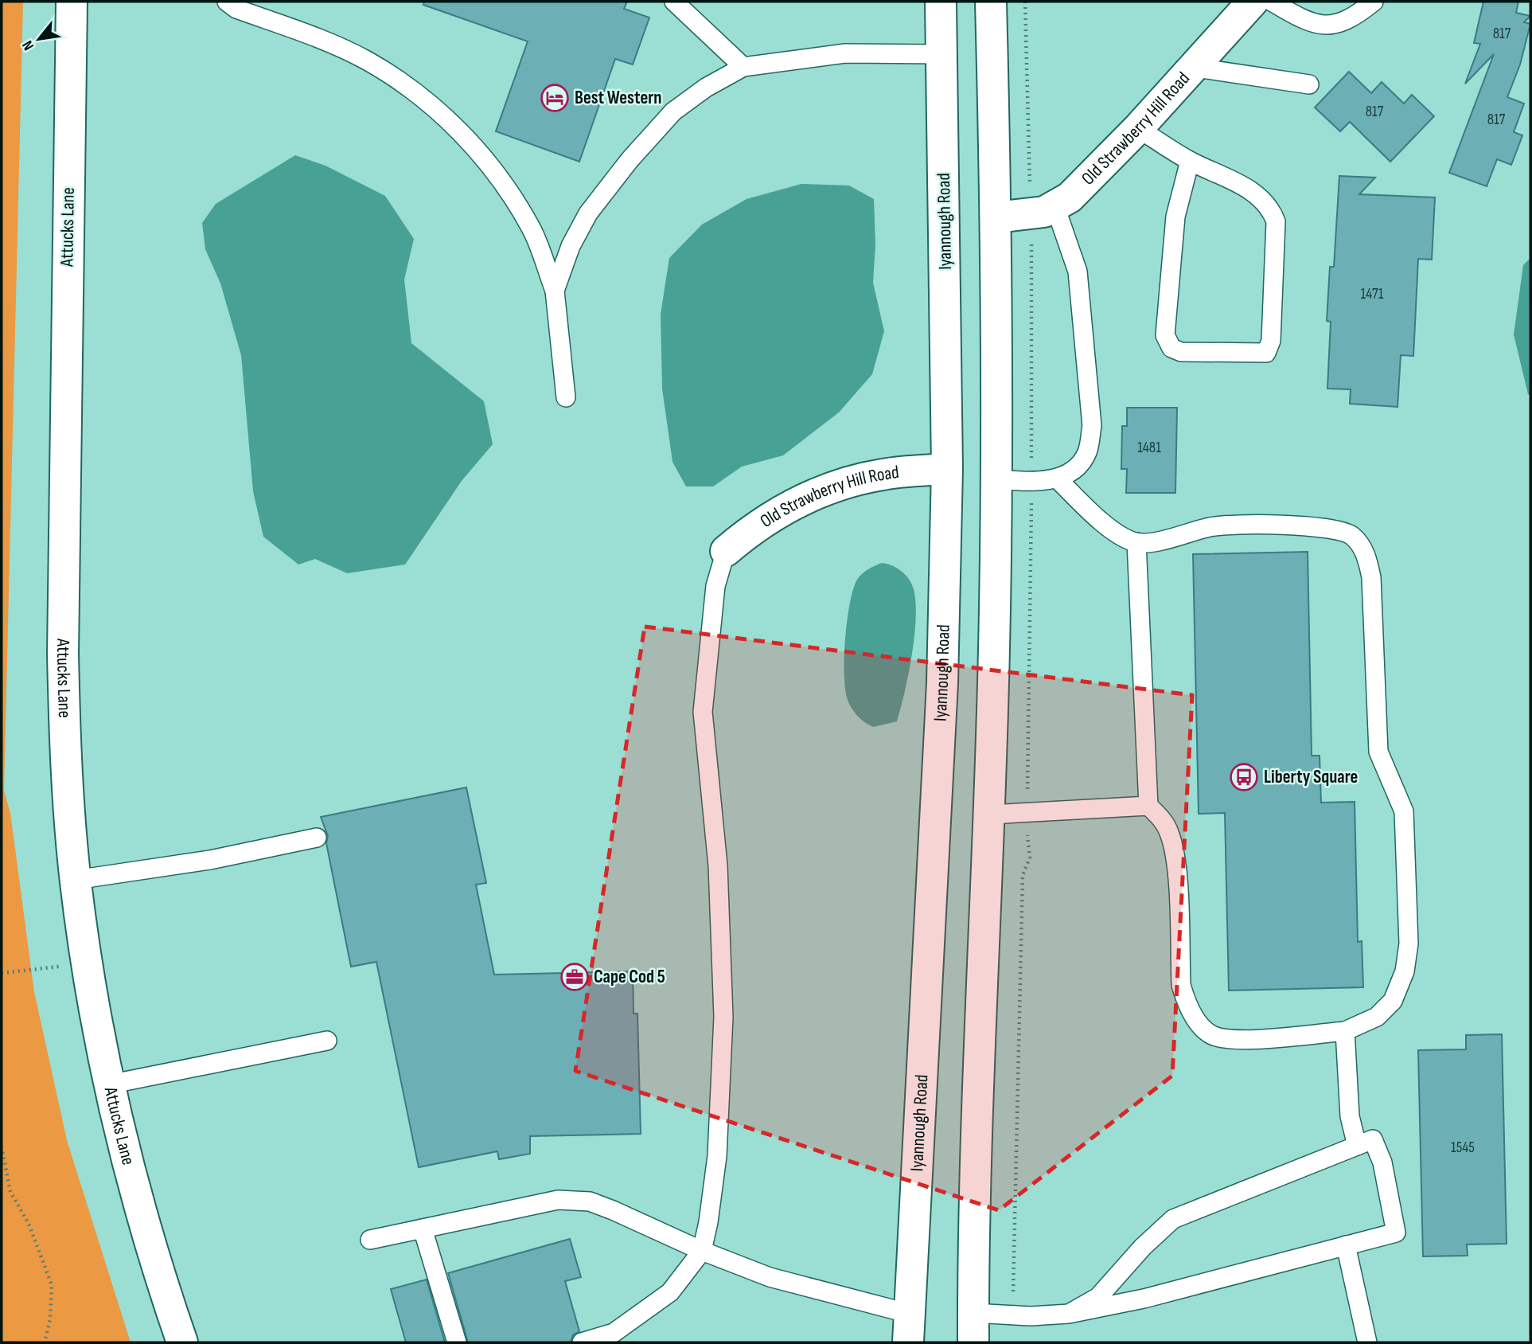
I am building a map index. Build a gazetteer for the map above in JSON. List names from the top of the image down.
{
  "streets": {
    "main road": ["Old Strawberry Hill Road", "Iyannough Road", "Attucks Lane"]
  },
  "crossings": [
    ["Old Strawberry Hill Road", "Iyannough Road"]
  ],
  "places": {
    "hotel": ["Best Western"],
    "bus stop": ["Liberty Square"],
    "office": ["Cape Cod 5"]
  },
  "house_numbers": [
    "817",
    "817",
    "817",
    "1471",
    "1481",
    "1545"
  ],
  "north": "bottom left"
}
